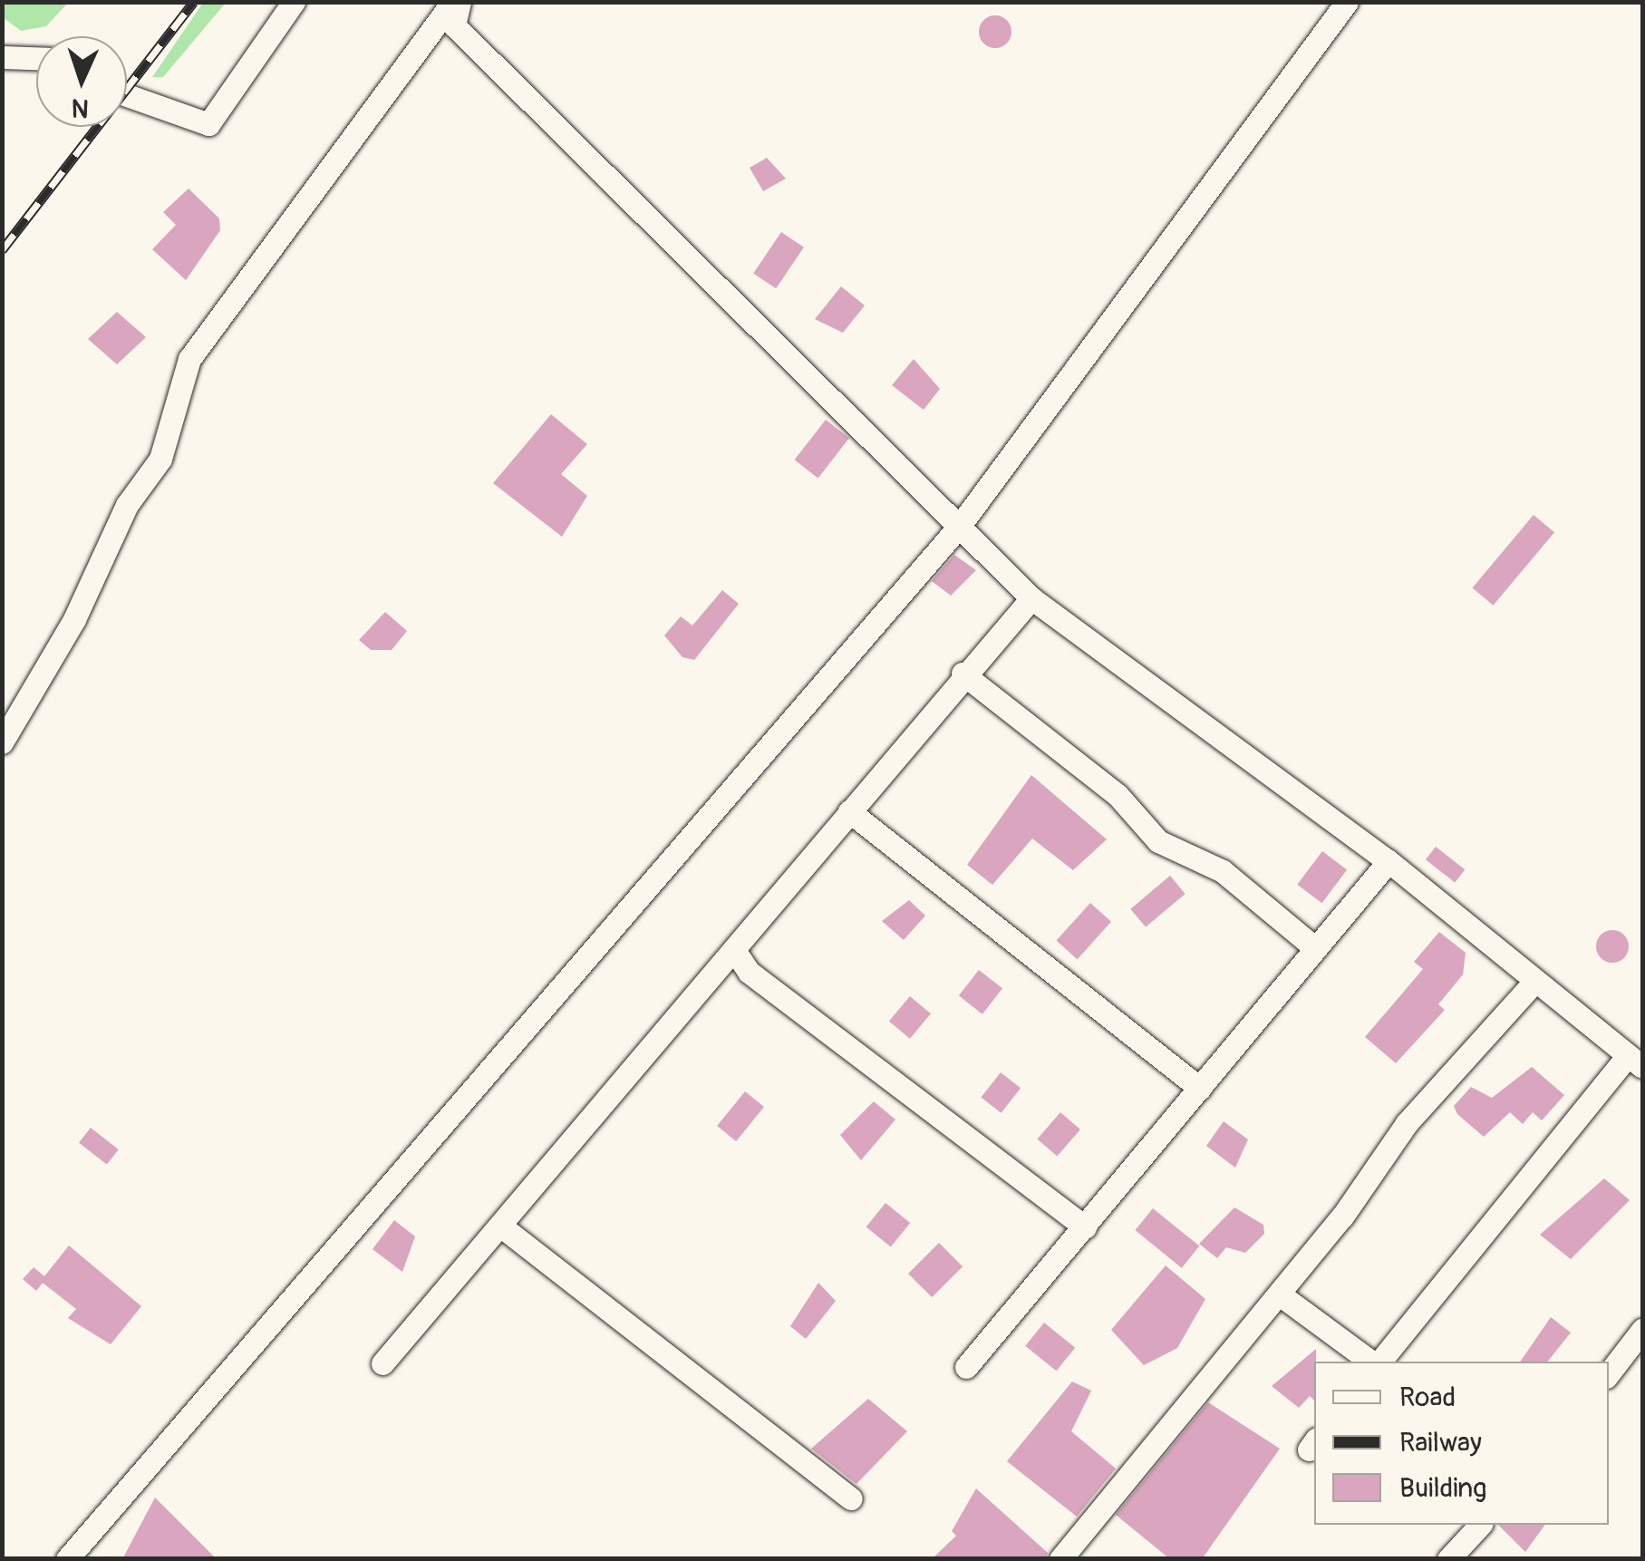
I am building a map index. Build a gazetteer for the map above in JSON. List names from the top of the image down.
{
  "legend": ["Road", "Railway", "Building"],
  "north": "bottom"
}
